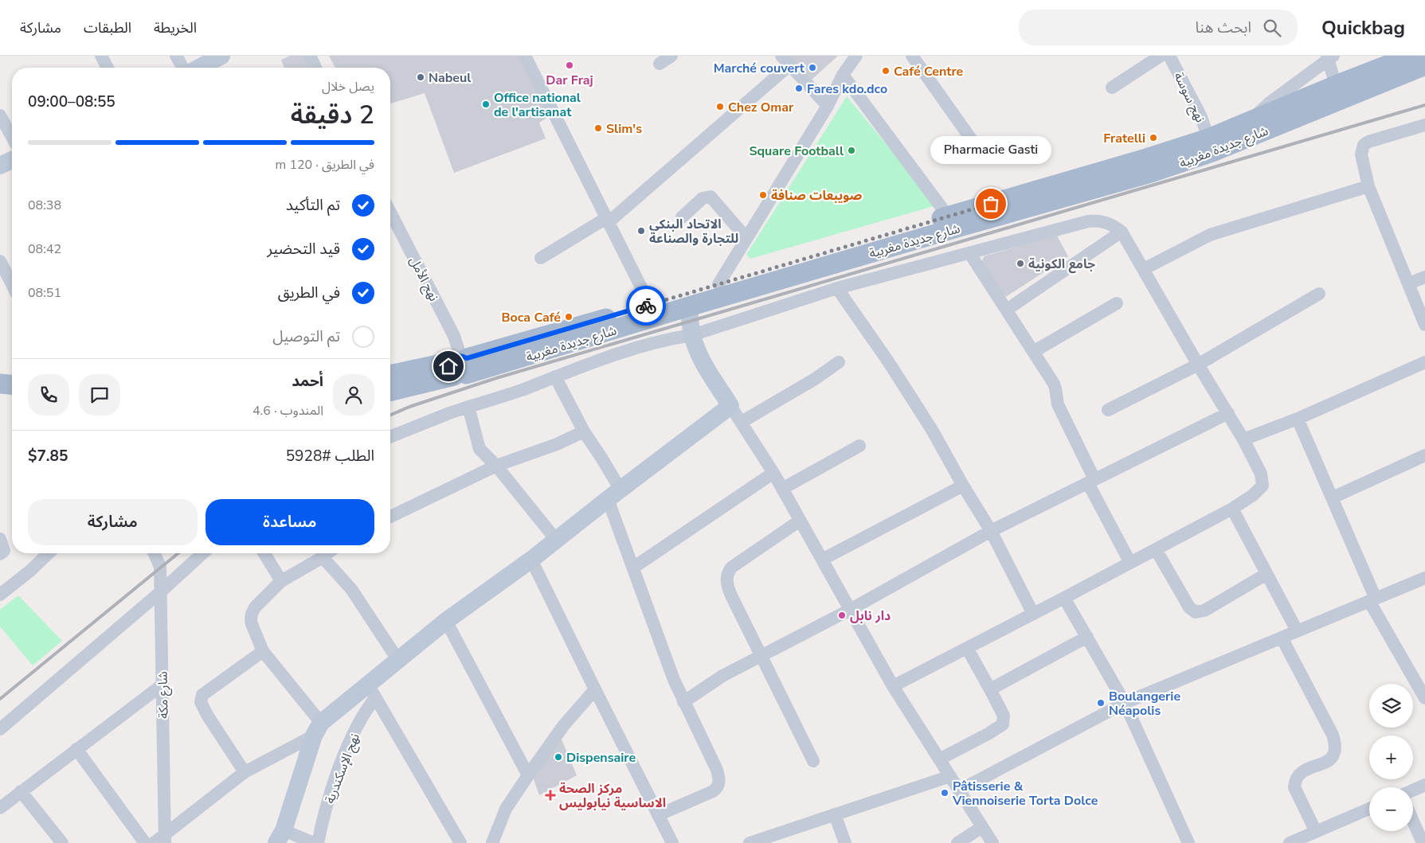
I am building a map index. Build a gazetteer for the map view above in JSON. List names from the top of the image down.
{
  "streets": {
    "main road": ["شارع جديدة مغربية"],
    "street": [
      "نهج سوسة",
      "نهج الأمل",
      "شارع مكة",
      "نهج الإسكندرية"
    ]
  },
  "crossings": [
    ["نهج سوسة", "شارع جديدة مغربية"],
    ["شارع جديدة مغربية", "نهج الأمل"]
  ],
  "places": {
    "other": [
      "Dar Fraj",
      "Marché couvert",
      "Café Centre",
      "Nabeul",
      "Fares kdo.dco",
      "Office national de l'artisanat",
      "Chez Omar",
      "Slim's",
      "Fratelli",
      "Square Football",
      "صويبعات صنافة",
      "Pharmacie Gasti",
      "الاتحاد البنكي للتجارة والصناعة",
      "جامع الكونية",
      "Boca Café",
      "دار نابل",
      "Boulangerie Néapolis",
      "Dispensaire",
      "Pâtisserie & Viennoiserie Torta Dolce"
    ],
    "health": ["مركز الصحة الاساسية نيابوليس"]
  },
  "page": {
    "header": "Quickbag",
    "search": "ابحث هنا",
    "nav": ["الخريطة", "الطبقات", "مشاركة"],
    "heading": ["2 دقيقة", "يصل خلال", "08:55–09:00"],
    "panel": [
      "أحمد",
      "المندوب · 4.6",
      "الطلب #5928",
      "$7.85"
    ],
    "bar": "في الطريق · 120 m",
    "bubble": "Pharmacie Gasti",
    "list": [
      ["تم التأكيد", "08:38"],
      ["قيد التحضير", "08:42"],
      ["في الطريق", "08:51"],
      "تم التوصيل"
    ],
    "buttons": ["مساعدة", "مشاركة"],
    "map_buttons": ["+", "−"]
  }
}
